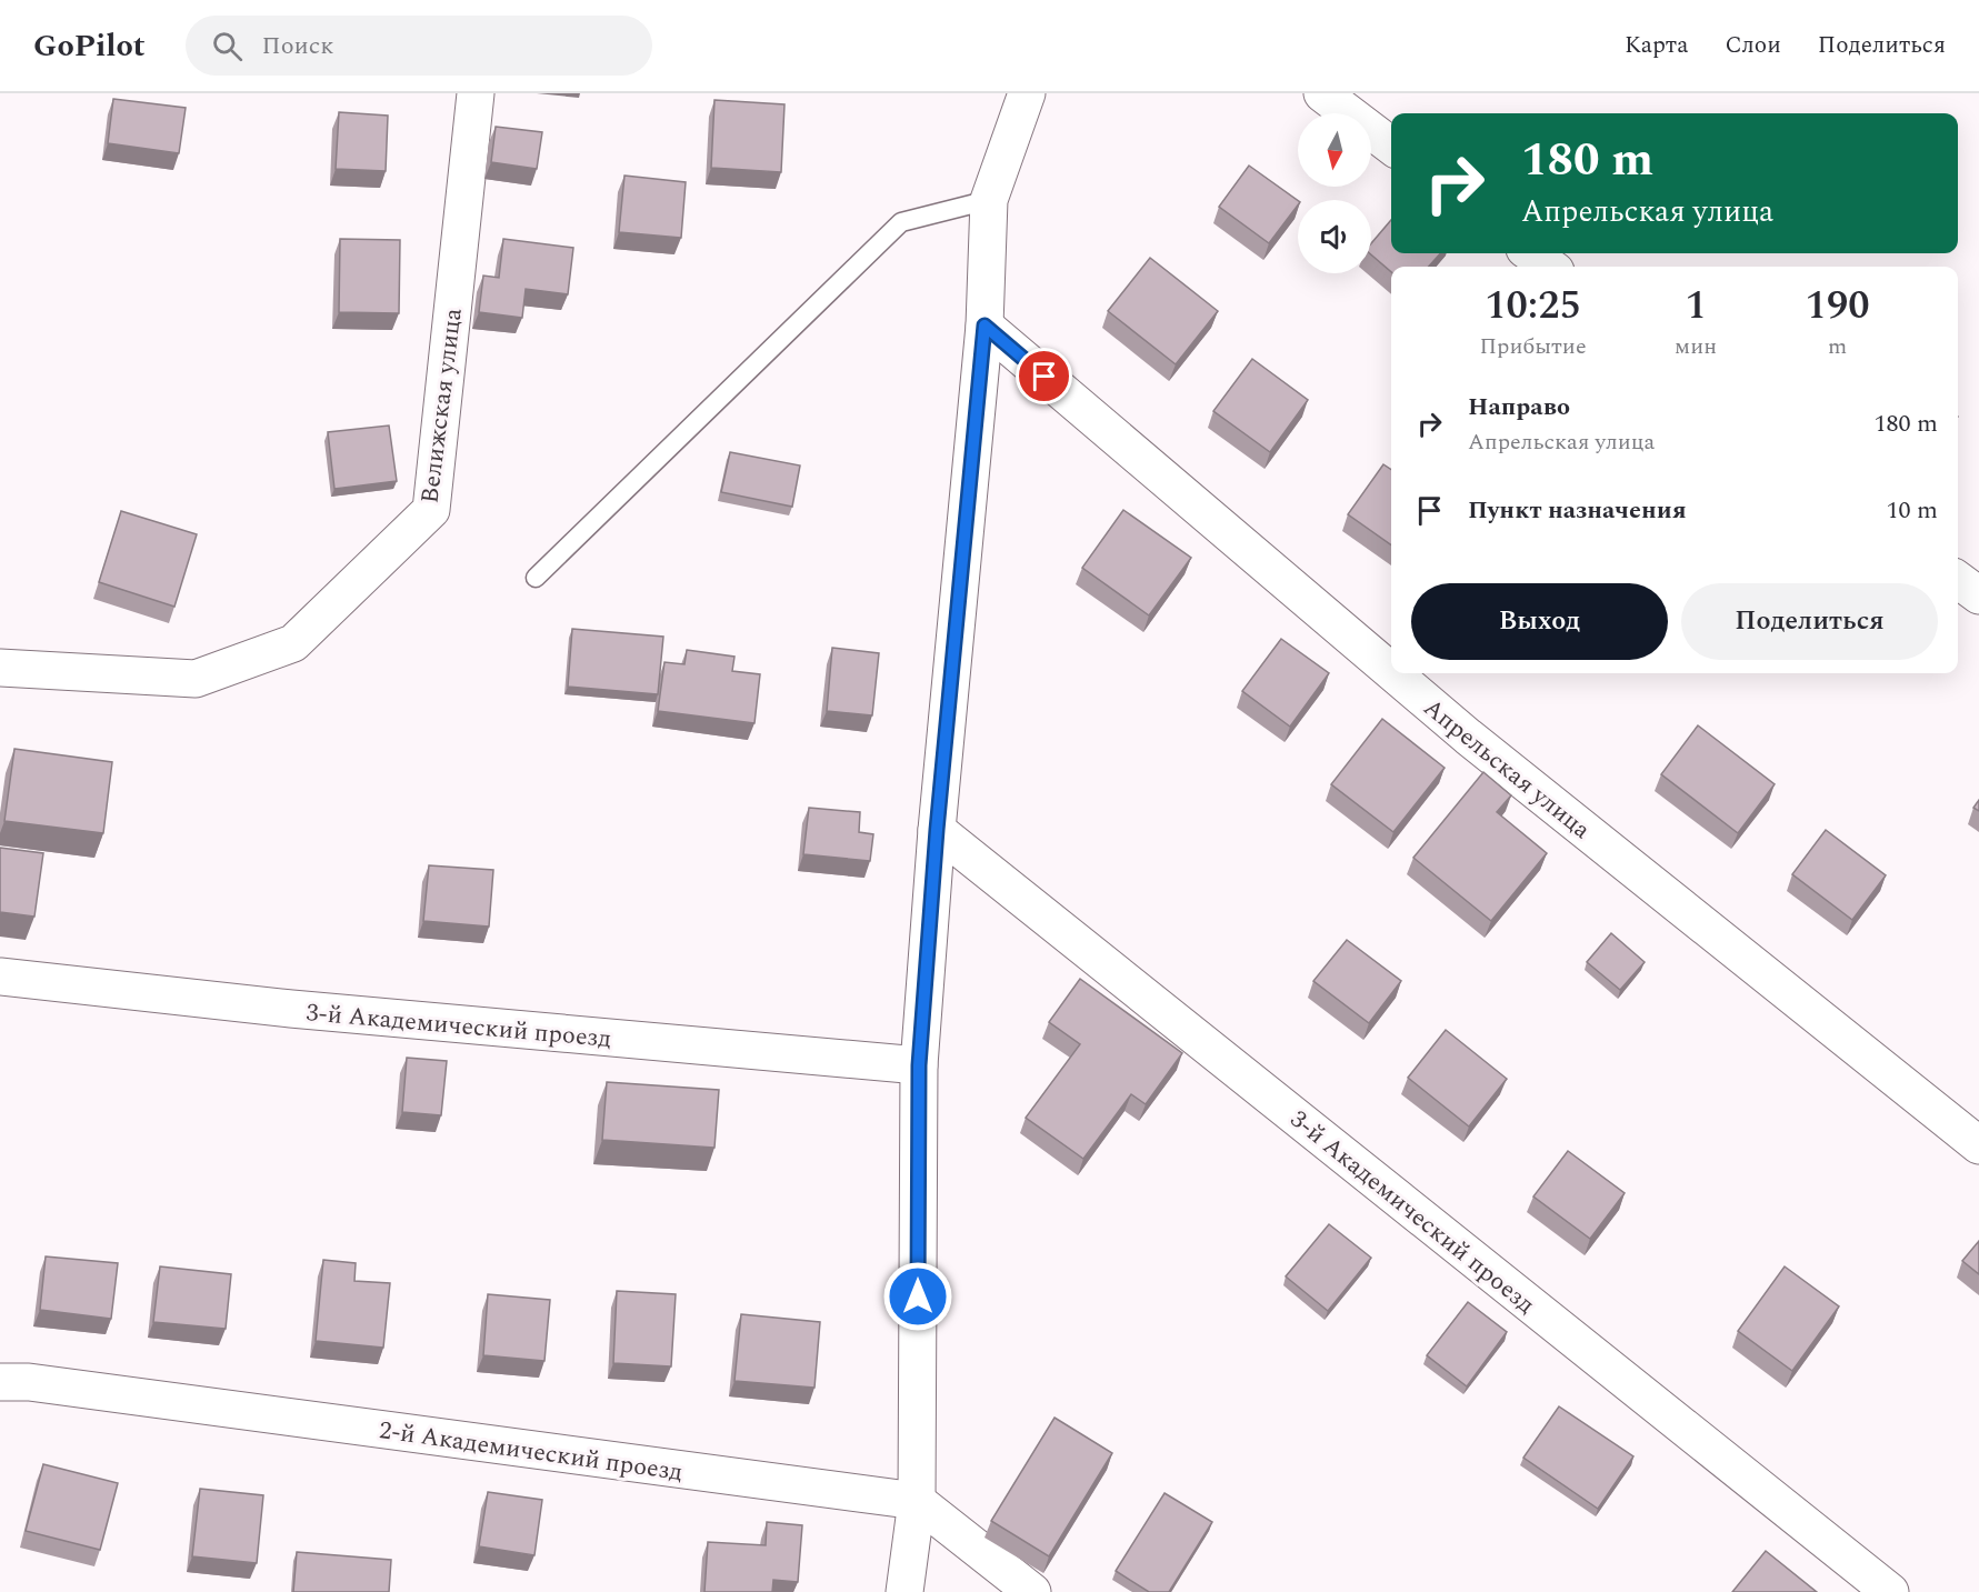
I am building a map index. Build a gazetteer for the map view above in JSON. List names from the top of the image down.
{
  "streets": {
    "street": [
      "Велижская улица",
      "Апрельская улица",
      "3-й Академический проезд",
      "2-й Академический проезд"
    ]
  },
  "north": "bottom",
  "page": {
    "header": "GoPilot",
    "search": "Поиск",
    "nav": ["Карта", "Слои", "Поделиться"],
    "turn": ["180 m", "Апрельская улица"],
    "eta": [
      "10:25",
      "Прибытие",
      "1",
      "мин",
      "190",
      "m"
    ],
    "list": [
      {
        "name": "Направо",
        "note": "Апрельская улица",
        "value": "180 m"
      },
      {
        "name": "Пункт назначения",
        "value": "10 m"
      }
    ],
    "buttons": ["Выход", "Поделиться"]
  }
}
